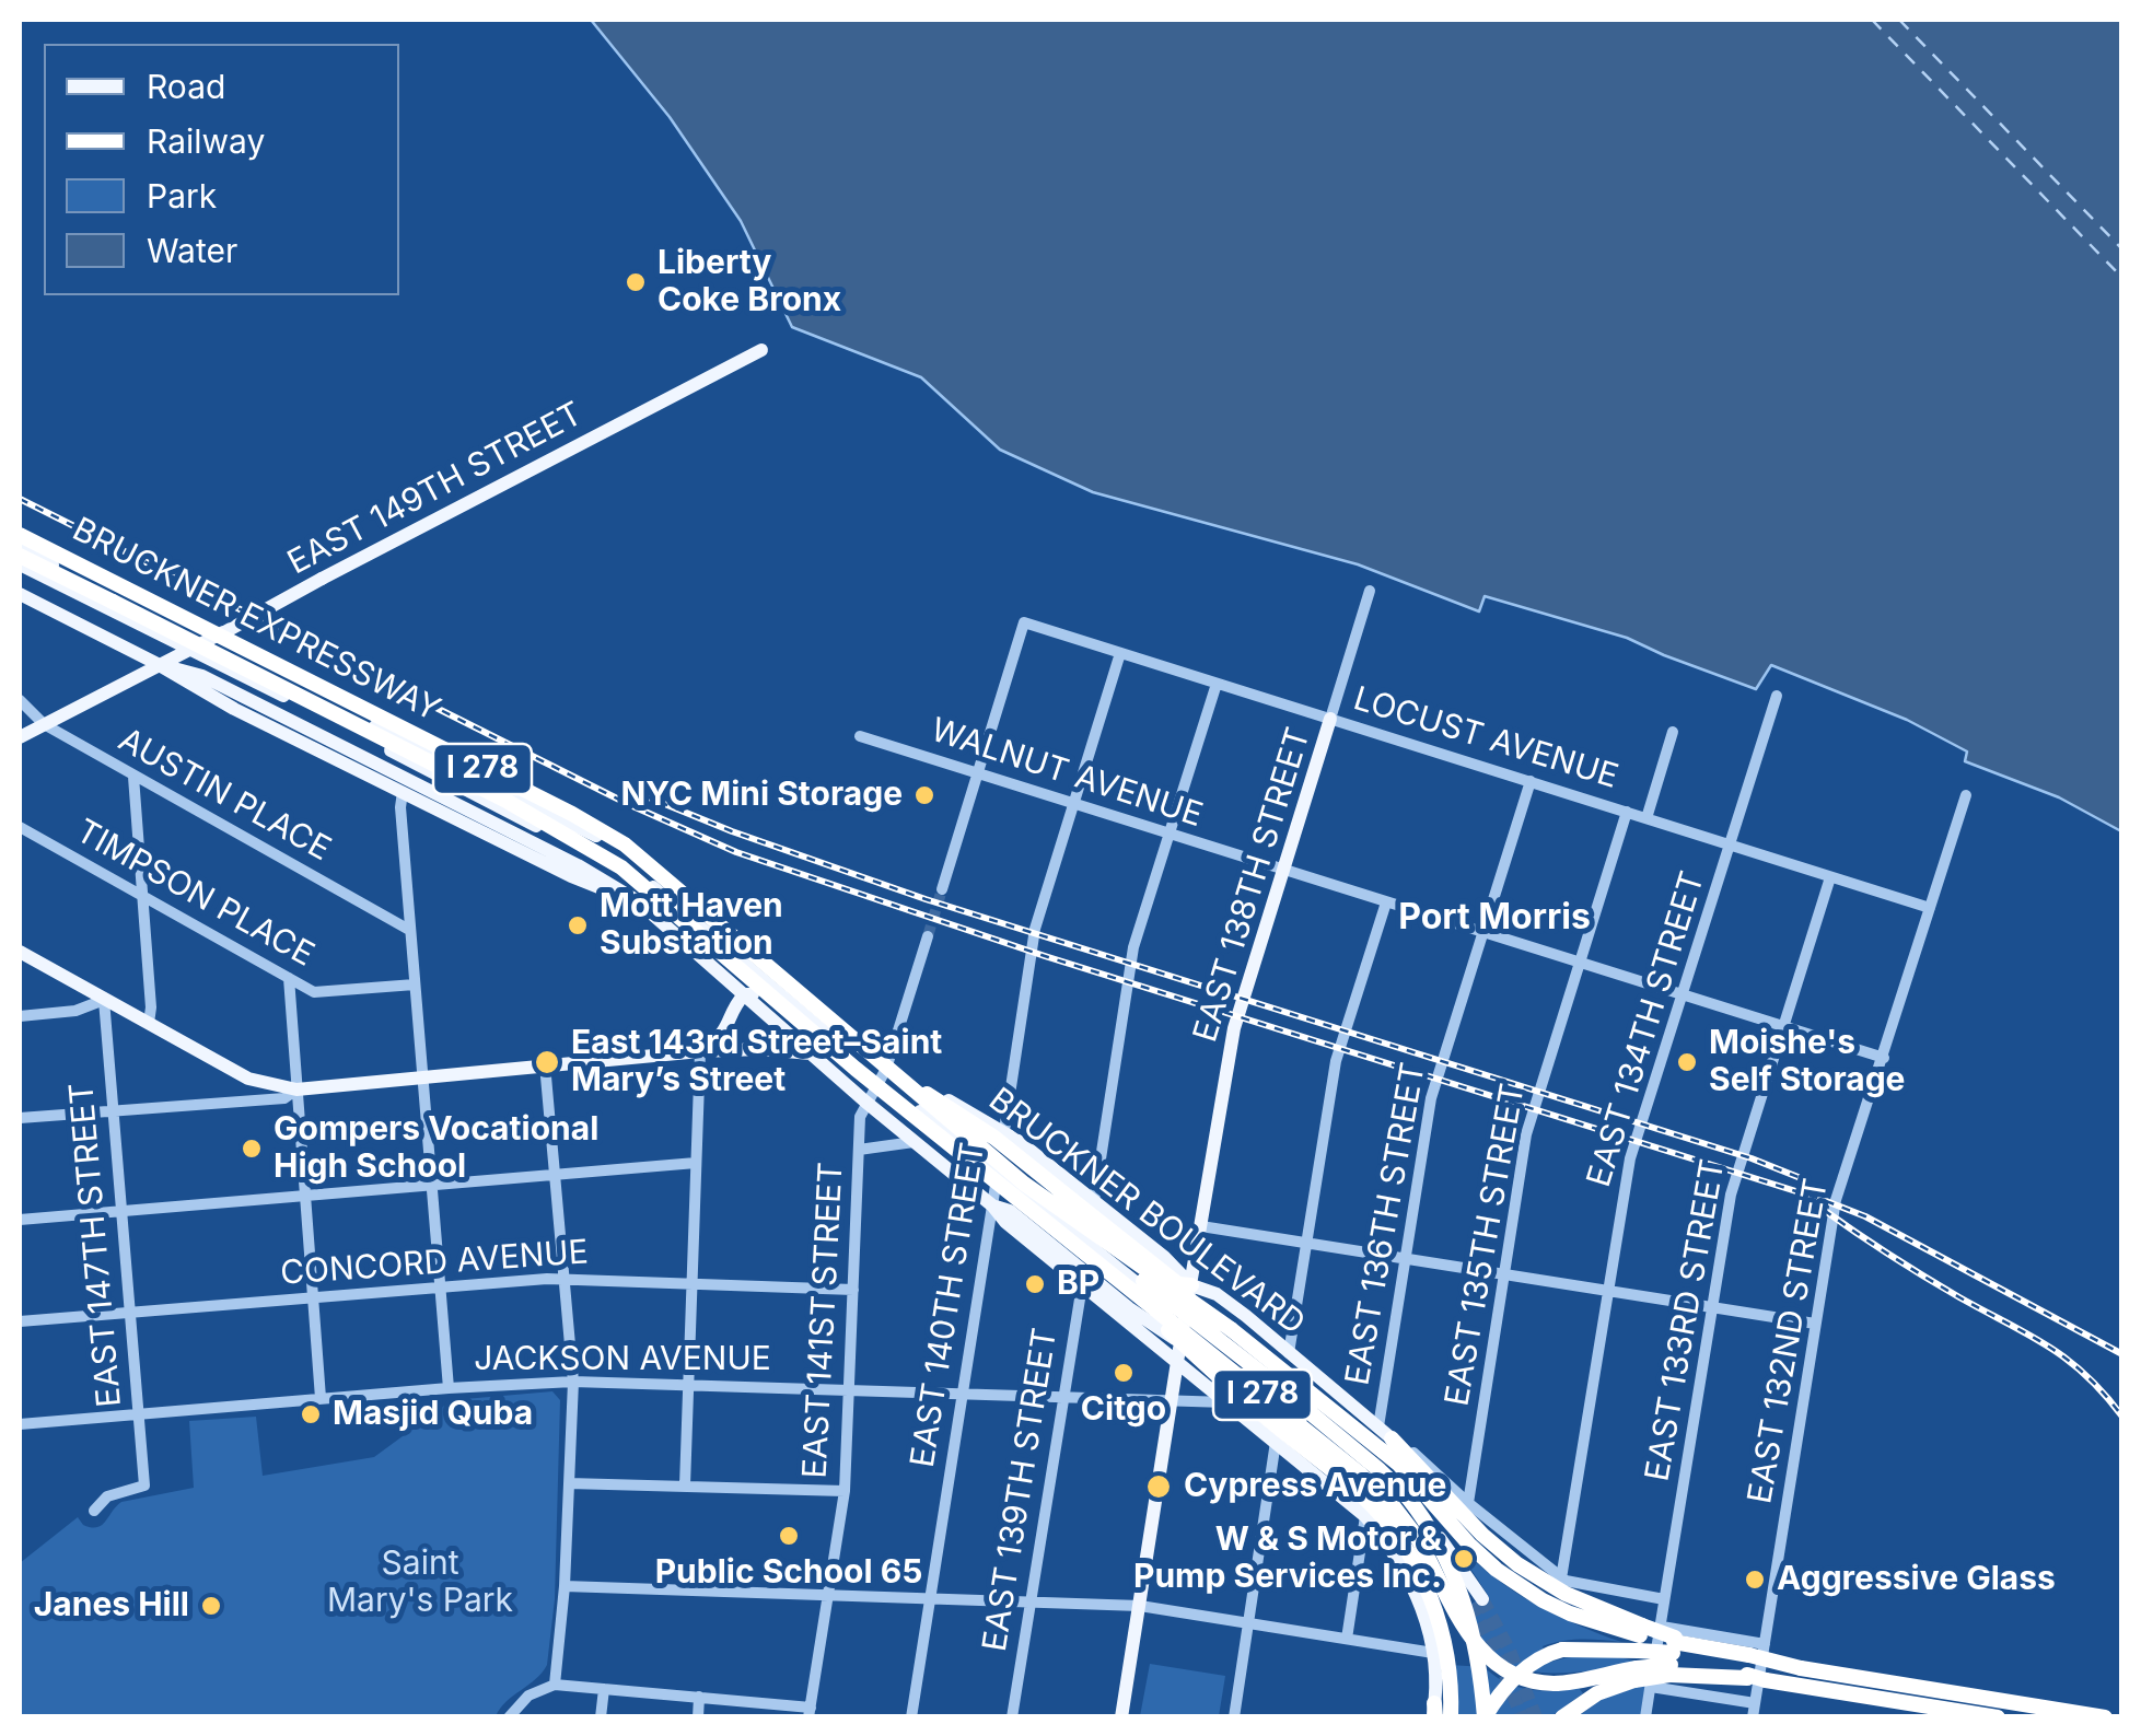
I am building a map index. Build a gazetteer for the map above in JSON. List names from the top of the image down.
{
  "streets": {
    "highway": ["BRUCKNER EXPRESSWAY", "I 278"],
    "main road": ["EAST 149TH STREET", "EAST 138TH STREET", "BRUCKNER BOULEVARD"],
    "street": [
      "LOCUST AVENUE",
      "WALNUT AVENUE",
      "AUSTIN PLACE",
      "TIMPSON PLACE",
      "EAST 134TH STREET",
      "EAST 136TH STREET",
      "EAST 147TH STREET",
      "EAST 135TH STREET",
      "CONCORD AVENUE",
      "EAST 140TH STREET",
      "EAST 141ST STREET",
      "EAST 133RD STREET",
      "EAST 132ND STREET",
      "JACKSON AVENUE",
      "EAST 139TH STREET"
    ]
  },
  "crossings": [
    ["EAST 149TH STREET", "AUSTIN PLACE"],
    ["EAST 149TH STREET", "BRUCKNER BOULEVARD"],
    ["BRUCKNER EXPRESSWAY", "BRUCKNER BOULEVARD"],
    ["BRUCKNER EXPRESSWAY", "EAST 141ST STREET"],
    ["BRUCKNER EXPRESSWAY", "EAST 133RD STREET"],
    ["BRUCKNER EXPRESSWAY", "EAST 139TH STREET"],
    ["LOCUST AVENUE", "WALNUT AVENUE"],
    ["LOCUST AVENUE", "EAST 138TH STREET"],
    ["LOCUST AVENUE", "EAST 134TH STREET"],
    ["LOCUST AVENUE", "EAST 136TH STREET"],
    ["LOCUST AVENUE", "EAST 135TH STREET"],
    ["LOCUST AVENUE", "EAST 140TH STREET"],
    ["LOCUST AVENUE", "EAST 133RD STREET"],
    ["LOCUST AVENUE", "EAST 132ND STREET"],
    ["WALNUT AVENUE", "EAST 138TH STREET"],
    ["WALNUT AVENUE", "EAST 134TH STREET"],
    ["WALNUT AVENUE", "EAST 136TH STREET"],
    ["WALNUT AVENUE", "EAST 135TH STREET"],
    ["WALNUT AVENUE", "EAST 140TH STREET"],
    ["WALNUT AVENUE", "EAST 133RD STREET"],
    ["WALNUT AVENUE", "EAST 132ND STREET"],
    ["EAST 138TH STREET", "BRUCKNER BOULEVARD"],
    ["EAST 138TH STREET", "JACKSON AVENUE"],
    ["EAST 134TH STREET", "BRUCKNER BOULEVARD"],
    ["BRUCKNER BOULEVARD", "EAST 136TH STREET"],
    ["BRUCKNER BOULEVARD", "EAST 135TH STREET"],
    ["BRUCKNER BOULEVARD", "EAST 140TH STREET"],
    ["BRUCKNER BOULEVARD", "EAST 141ST STREET"],
    ["BRUCKNER BOULEVARD", "EAST 133RD STREET"],
    ["BRUCKNER BOULEVARD", "JACKSON AVENUE"],
    ["BRUCKNER BOULEVARD", "EAST 139TH STREET"],
    ["EAST 147TH STREET", "CONCORD AVENUE"],
    ["EAST 147TH STREET", "JACKSON AVENUE"],
    ["CONCORD AVENUE", "EAST 141ST STREET"],
    ["EAST 140TH STREET", "JACKSON AVENUE"],
    ["EAST 141ST STREET", "JACKSON AVENUE"],
    ["JACKSON AVENUE", "EAST 139TH STREET"]
  ],
  "districts": ["Port Morris"],
  "parks": ["Saint Mary's Park"],
  "places": [
    "Liberty Coke Bronx",
    "NYC Mini Storage",
    "Mott Haven Substation",
    "East 143rd Street–Saint Mary’s Street",
    "Moishe's Self Storage",
    "Gompers Vocational High School",
    "BP",
    "Citgo",
    "Masjid Quba",
    "Cypress Avenue",
    "Public School 65",
    "W & S Motor & Pump Services Inc.",
    "Aggressive Glass",
    "Janes Hill"
  ],
  "legend": [
    "Road",
    "Railway",
    "Park",
    "Water"
  ]
}
